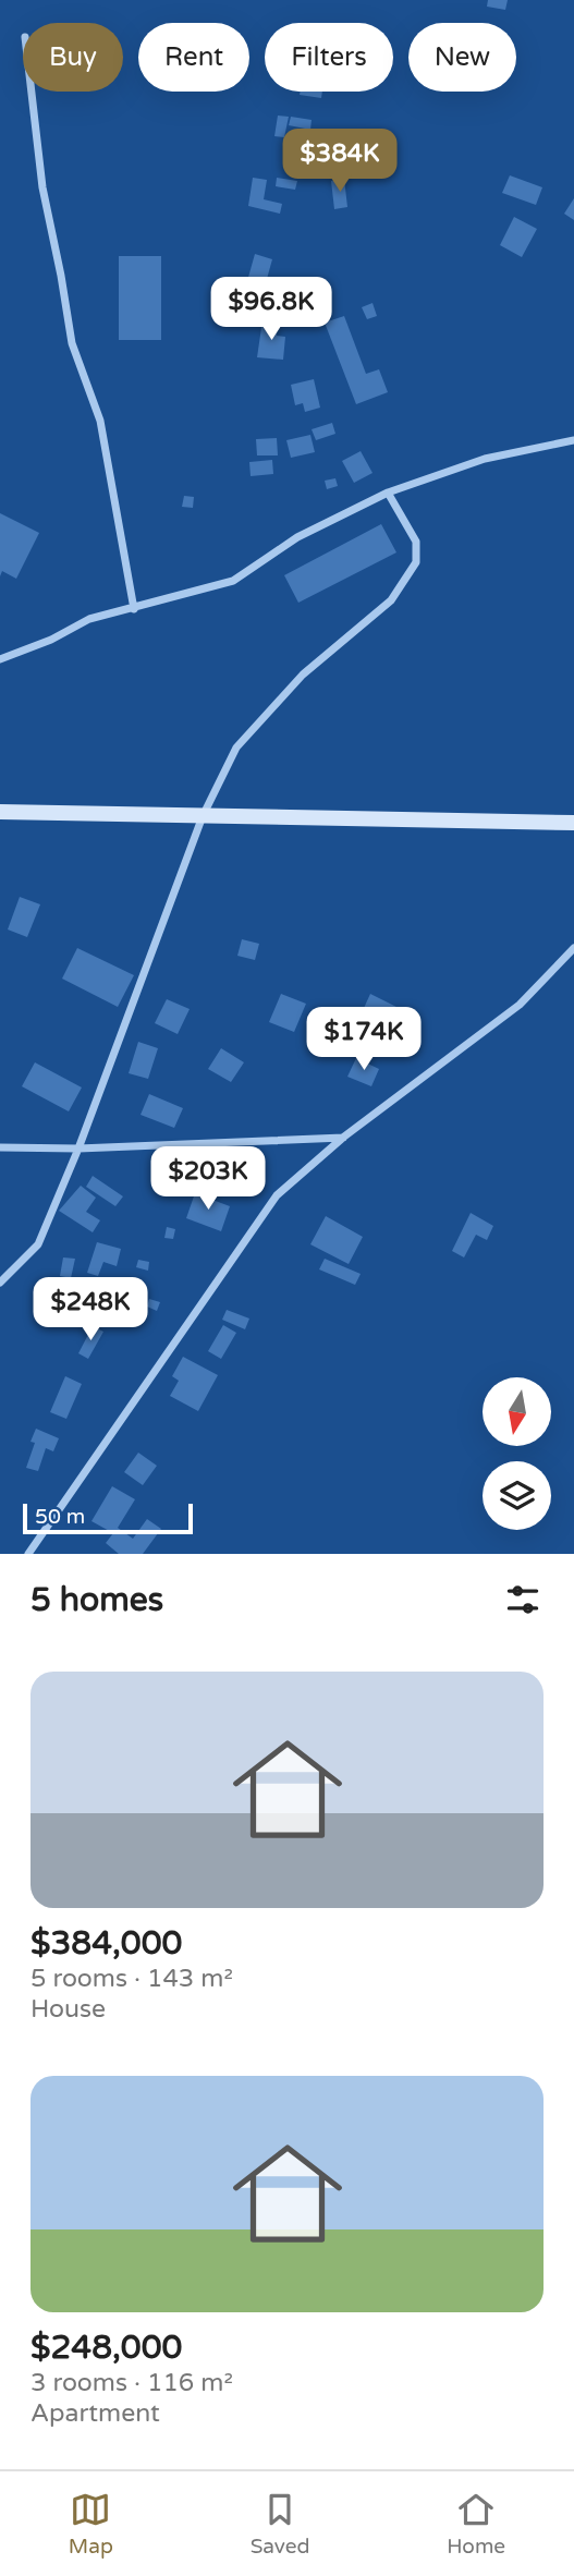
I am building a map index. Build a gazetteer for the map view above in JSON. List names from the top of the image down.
{
  "scale_bar": "50 m",
  "north": "bottom",
  "page": {
    "chip": [
      "Buy",
      "Rent",
      "Filters",
      "New"
    ],
    "price": [
      "$384K",
      "$96.8K",
      "$174K",
      "$203K",
      "$248K"
    ],
    "scale": "50 m",
    "heading": "5 homes",
    "list": [
      {
        "name": "$384,000",
        "note": "5 rooms · 143 m² · House"
      },
      {
        "name": "$248,000",
        "note": "3 rooms · 116 m² · Apartment"
      }
    ],
    "tabs": ["Map", "Saved", "Home"]
  }
}
